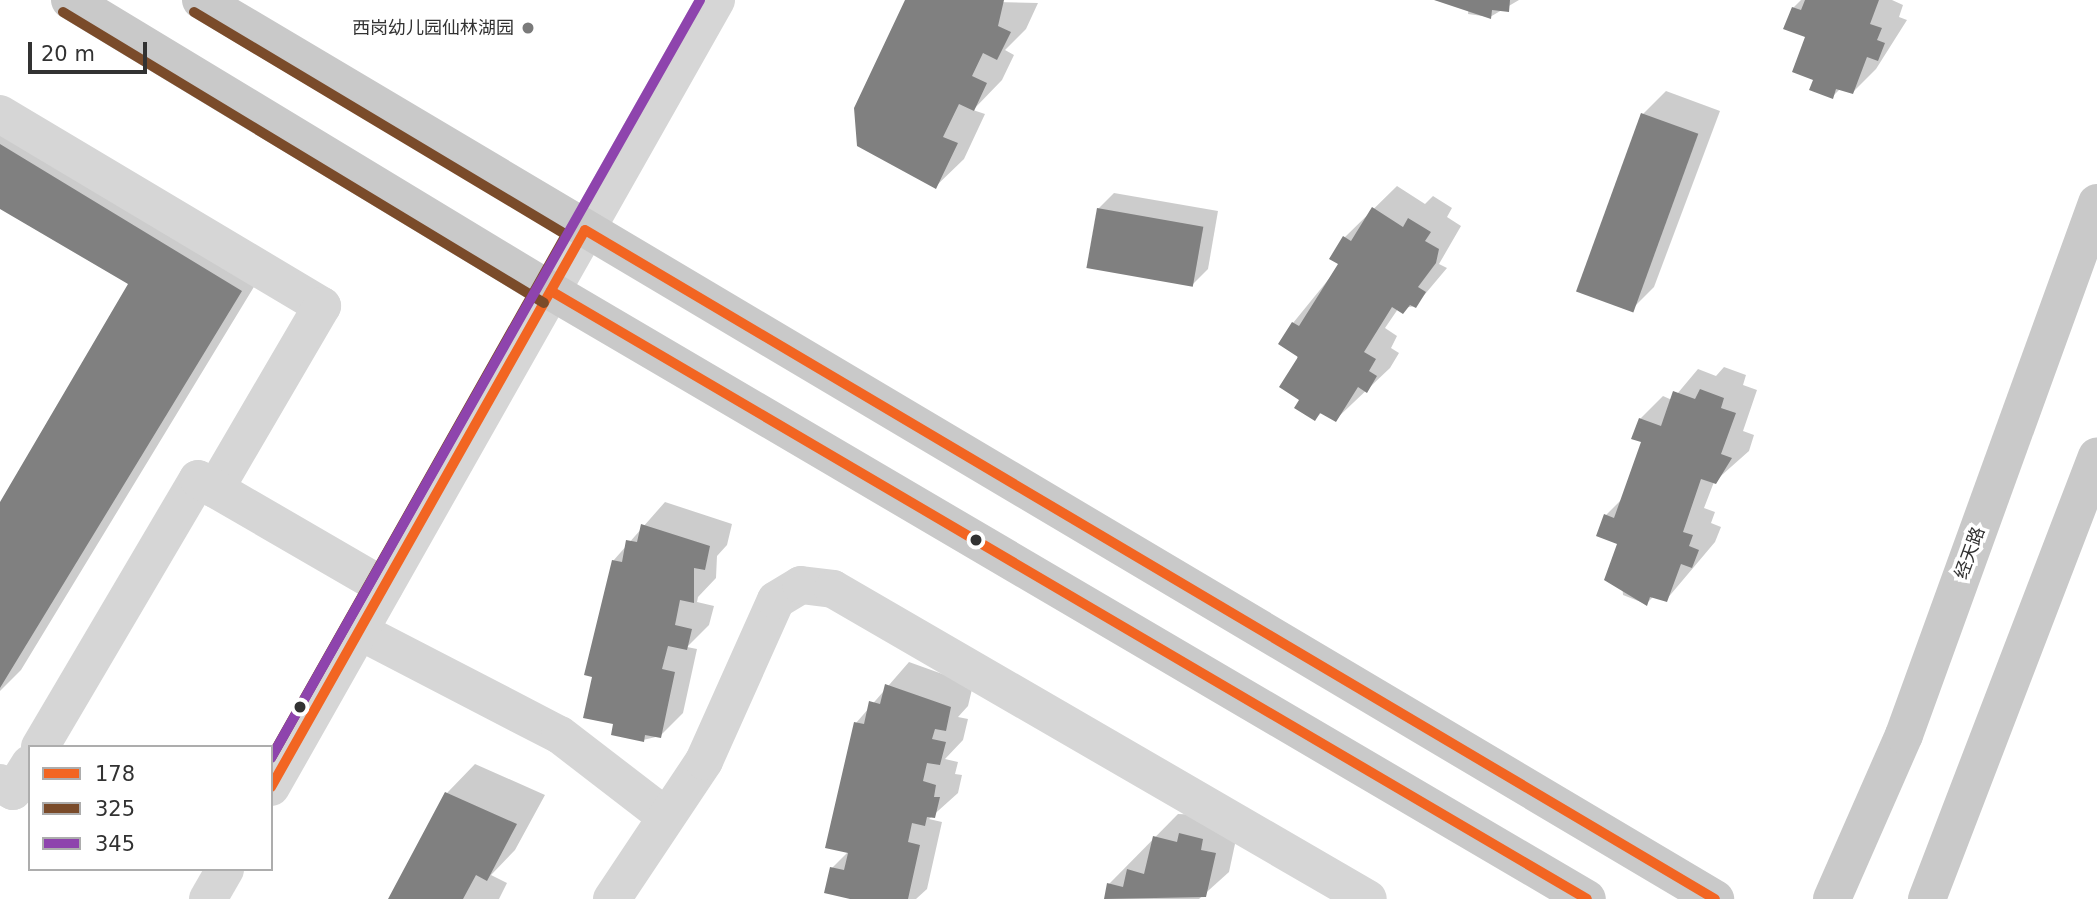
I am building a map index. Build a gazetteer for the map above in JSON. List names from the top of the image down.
{
  "streets": {
    "main road": ["经天路"]
  },
  "places": ["西岗幼儿园仙林湖园"],
  "lines": ["transit line 345", "transit line 325", "transit line 178"],
  "legend": ["178", "325", "345"],
  "scale_bar": "20 m"
}
